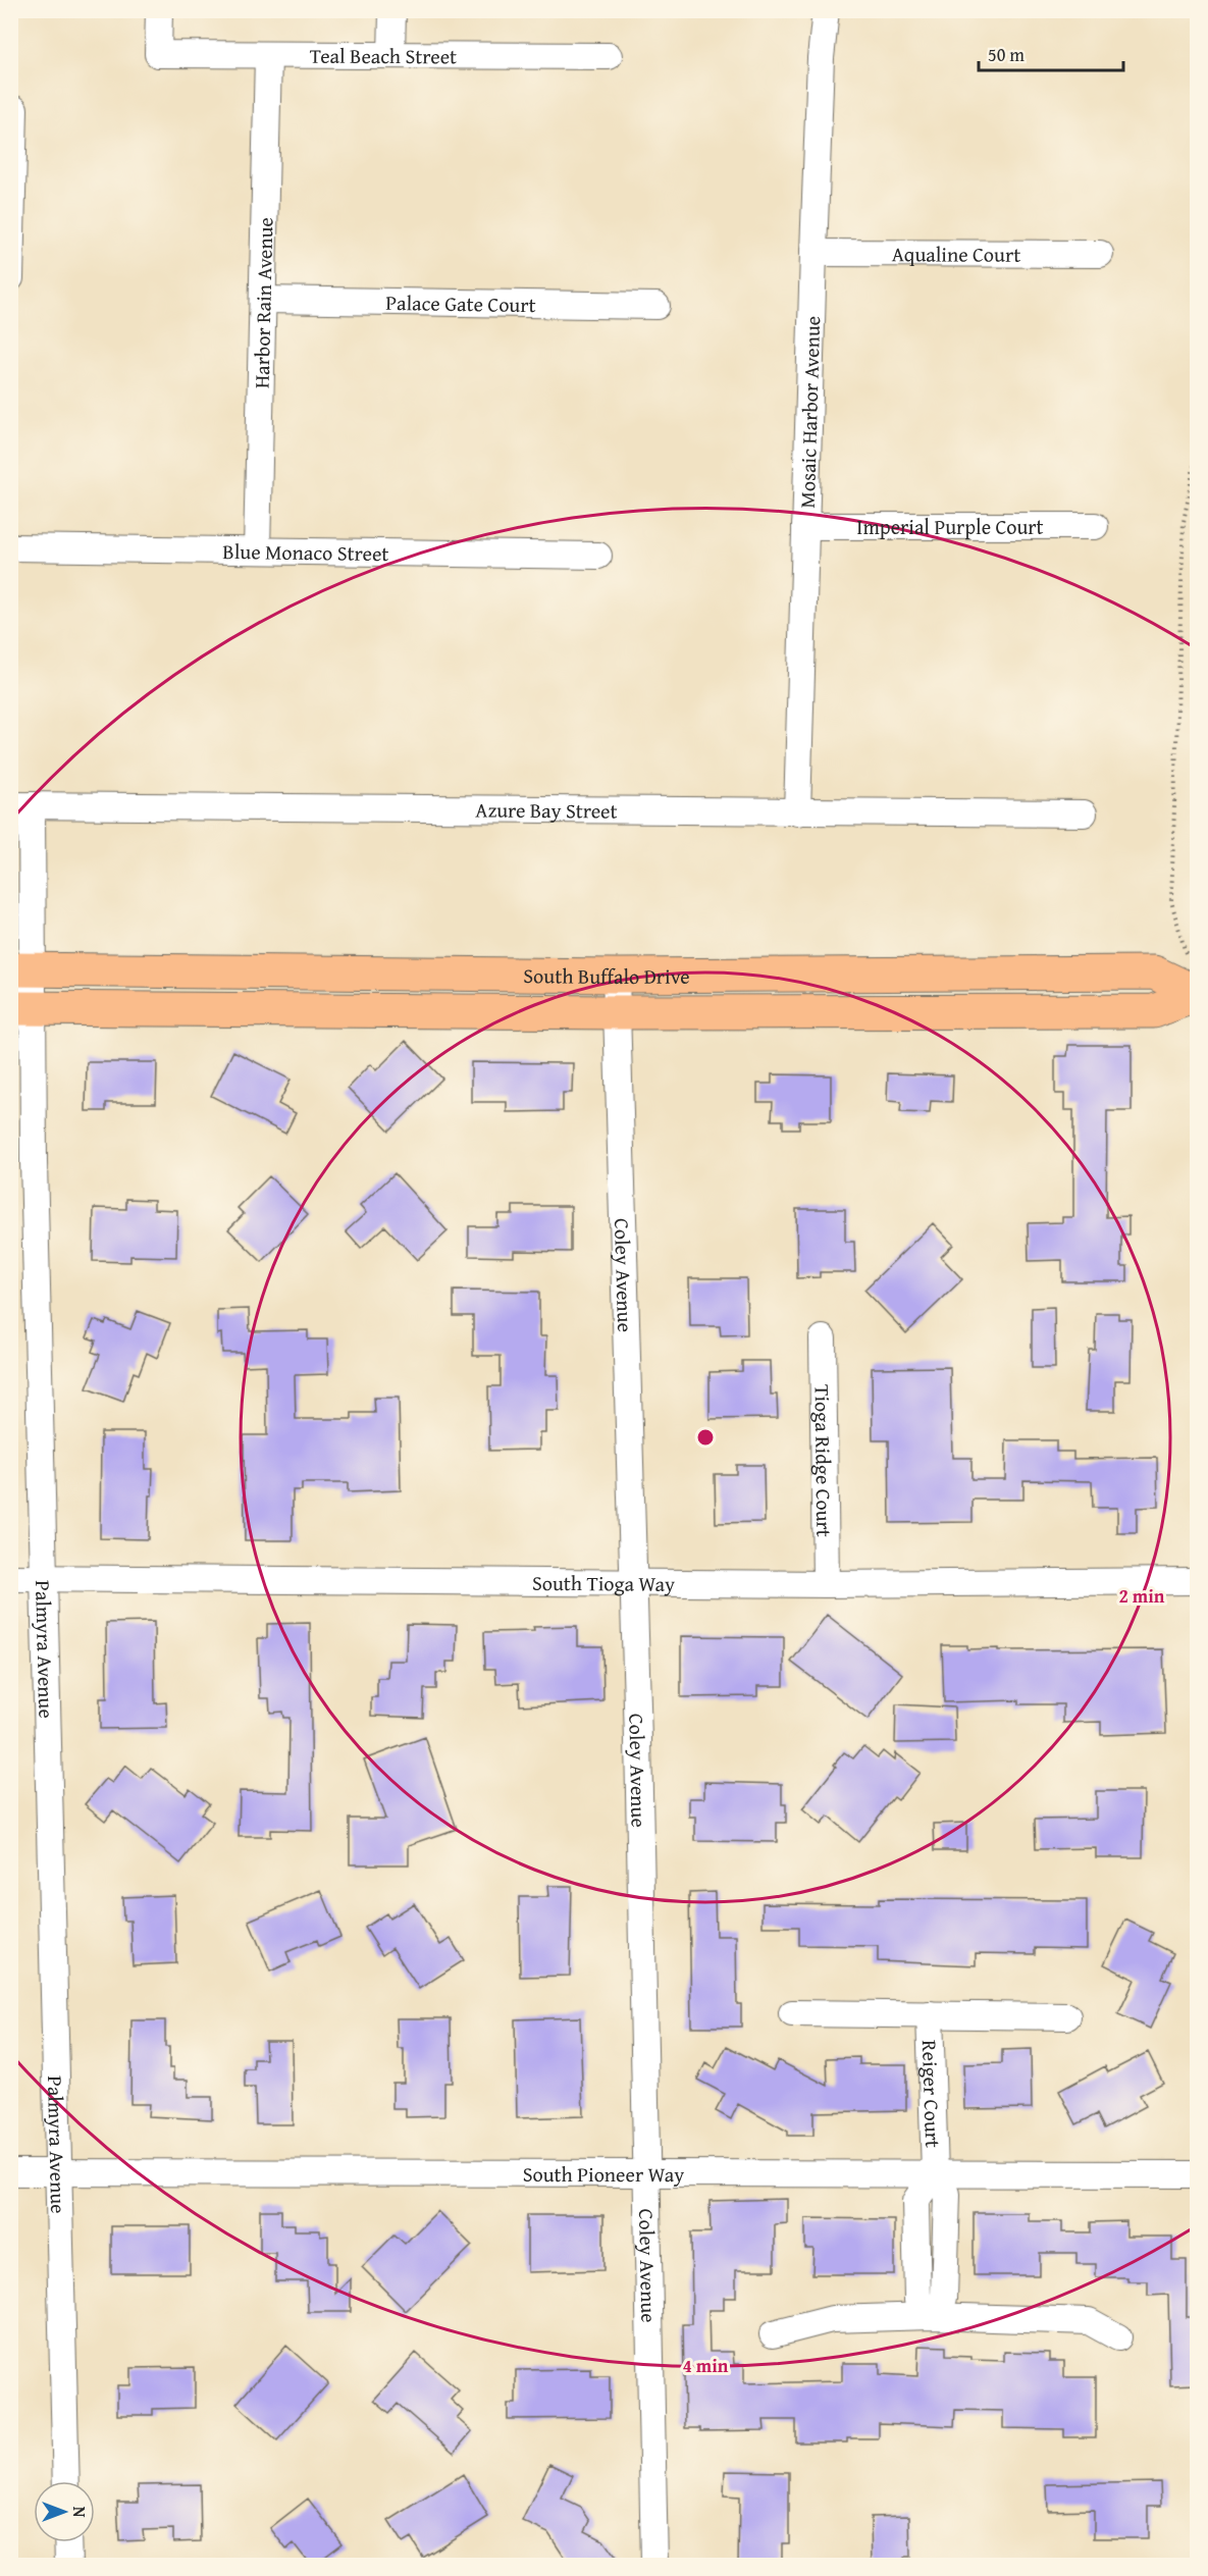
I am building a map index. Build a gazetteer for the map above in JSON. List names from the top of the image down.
{
  "streets": {
    "main road": ["South Buffalo Drive"],
    "street": [
      "Teal Beach Street",
      "Aqualine Court",
      "Harbor Rain Avenue",
      "Palace Gate Court",
      "Mosaic Harbor Avenue",
      "Imperial Purple Court",
      "Blue Monaco Street",
      "Azure Bay Street",
      "Coley Avenue",
      "Tioga Ridge Court",
      "South Tioga Way",
      "Palmyra Avenue",
      "Reiger Court",
      "South Pioneer Way"
    ]
  },
  "crossings": [
    ["Teal Beach Street", "Harbor Rain Avenue"],
    ["Aqualine Court", "Mosaic Harbor Avenue"],
    ["Harbor Rain Avenue", "Palace Gate Court"],
    ["Harbor Rain Avenue", "Blue Monaco Street"],
    ["Mosaic Harbor Avenue", "Imperial Purple Court"],
    ["Mosaic Harbor Avenue", "Azure Bay Street"],
    ["Azure Bay Street", "Palmyra Avenue"],
    ["South Buffalo Drive", "Coley Avenue"],
    ["South Buffalo Drive", "Palmyra Avenue"],
    ["Coley Avenue", "South Tioga Way"],
    ["Coley Avenue", "South Pioneer Way"],
    ["Tioga Ridge Court", "South Tioga Way"],
    ["South Tioga Way", "Palmyra Avenue"],
    ["Palmyra Avenue", "South Pioneer Way"],
    ["Reiger Court", "South Pioneer Way"]
  ],
  "scale_bar": "50 m",
  "north": "right",
  "rings": ["2 min", "4 min"]
}
